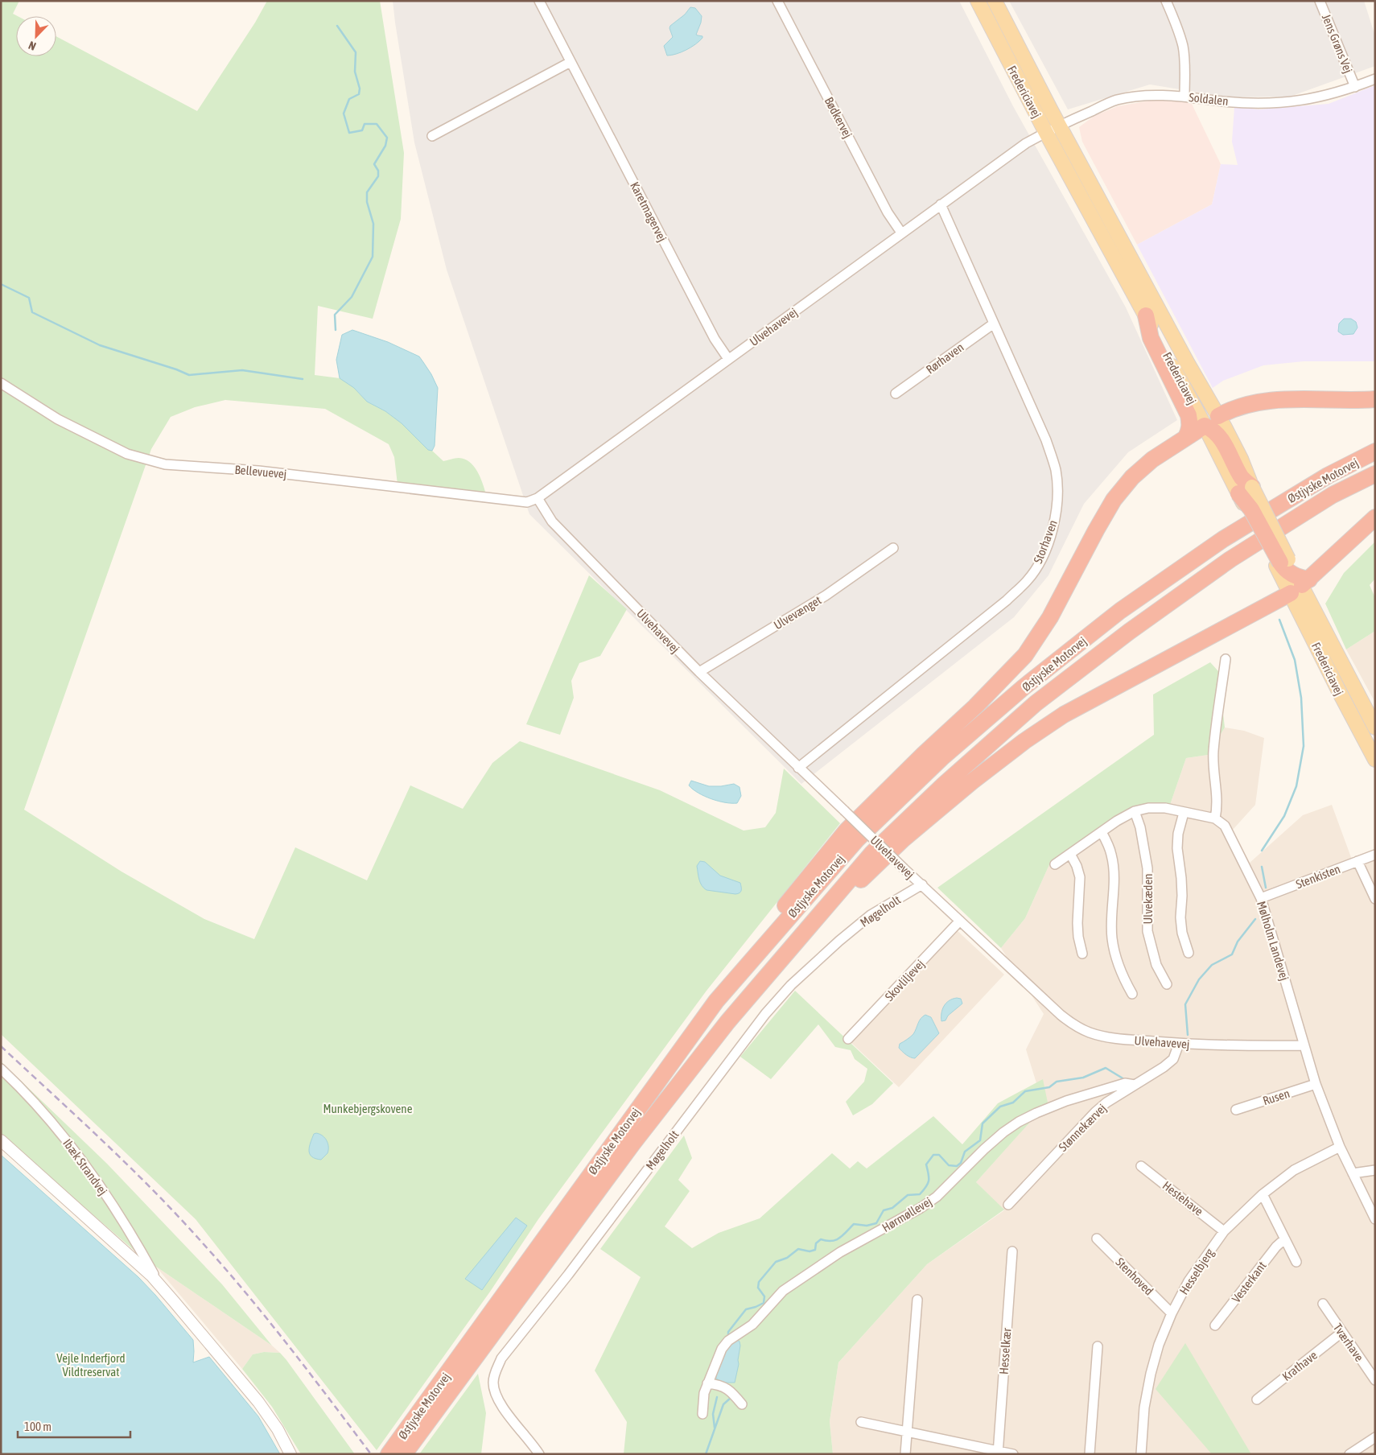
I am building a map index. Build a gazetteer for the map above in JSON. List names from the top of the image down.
{
  "streets": {
    "highway": ["Østjyske Motorvej"],
    "main road": ["Fredericiavej"],
    "street": [
      "Jens Grøns Vej",
      "Soldalen",
      "Bødkervej",
      "Karetmagervej",
      "Ulvehavevej",
      "Rørhaven",
      "Bellevuevej",
      "Storhaven",
      "Ulvevænget",
      "Stenkisten",
      "Ulvekæden",
      "Møgelholt",
      "Mølholm Landevej",
      "Skovliljevej",
      "Rusen",
      "Stønnekærvej",
      "Ibæk Strandvej",
      "Hestehave",
      "Hørmøllevej",
      "Hesselbjerg",
      "Stenhoved",
      "Vesterkant",
      "Tværhave",
      "Hesselkær",
      "Krathave"
    ]
  },
  "crossings": [
    ["Jens Grøns Vej", "Soldalen"],
    ["Fredericiavej", "Soldalen"],
    ["Fredericiavej", "Ulvehavevej"],
    ["Soldalen", "Ulvehavevej"],
    ["Bødkervej", "Ulvehavevej"],
    ["Karetmagervej", "Ulvehavevej"],
    ["Ulvehavevej", "Bellevuevej"],
    ["Ulvehavevej", "Storhaven"],
    ["Ulvehavevej", "Ulvevænget"],
    ["Ulvehavevej", "Møgelholt"],
    ["Ulvehavevej", "Mølholm Landevej"],
    ["Ulvehavevej", "Skovliljevej"],
    ["Ulvehavevej", "Stønnekærvej"],
    ["Rørhaven", "Storhaven"],
    ["Stenkisten", "Mølholm Landevej"],
    ["Mølholm Landevej", "Rusen"],
    ["Mølholm Landevej", "Hesselbjerg"],
    ["Stønnekærvej", "Hørmøllevej"],
    ["Hestehave", "Hesselbjerg"],
    ["Hesselbjerg", "Stenhoved"],
    ["Tværhave", "Krathave"]
  ],
  "parks": ["Munkebjergskovene", "Vejle Inderfjord Vildtreservat"],
  "scale_bar": "100 m",
  "north": "bottom left"
}
